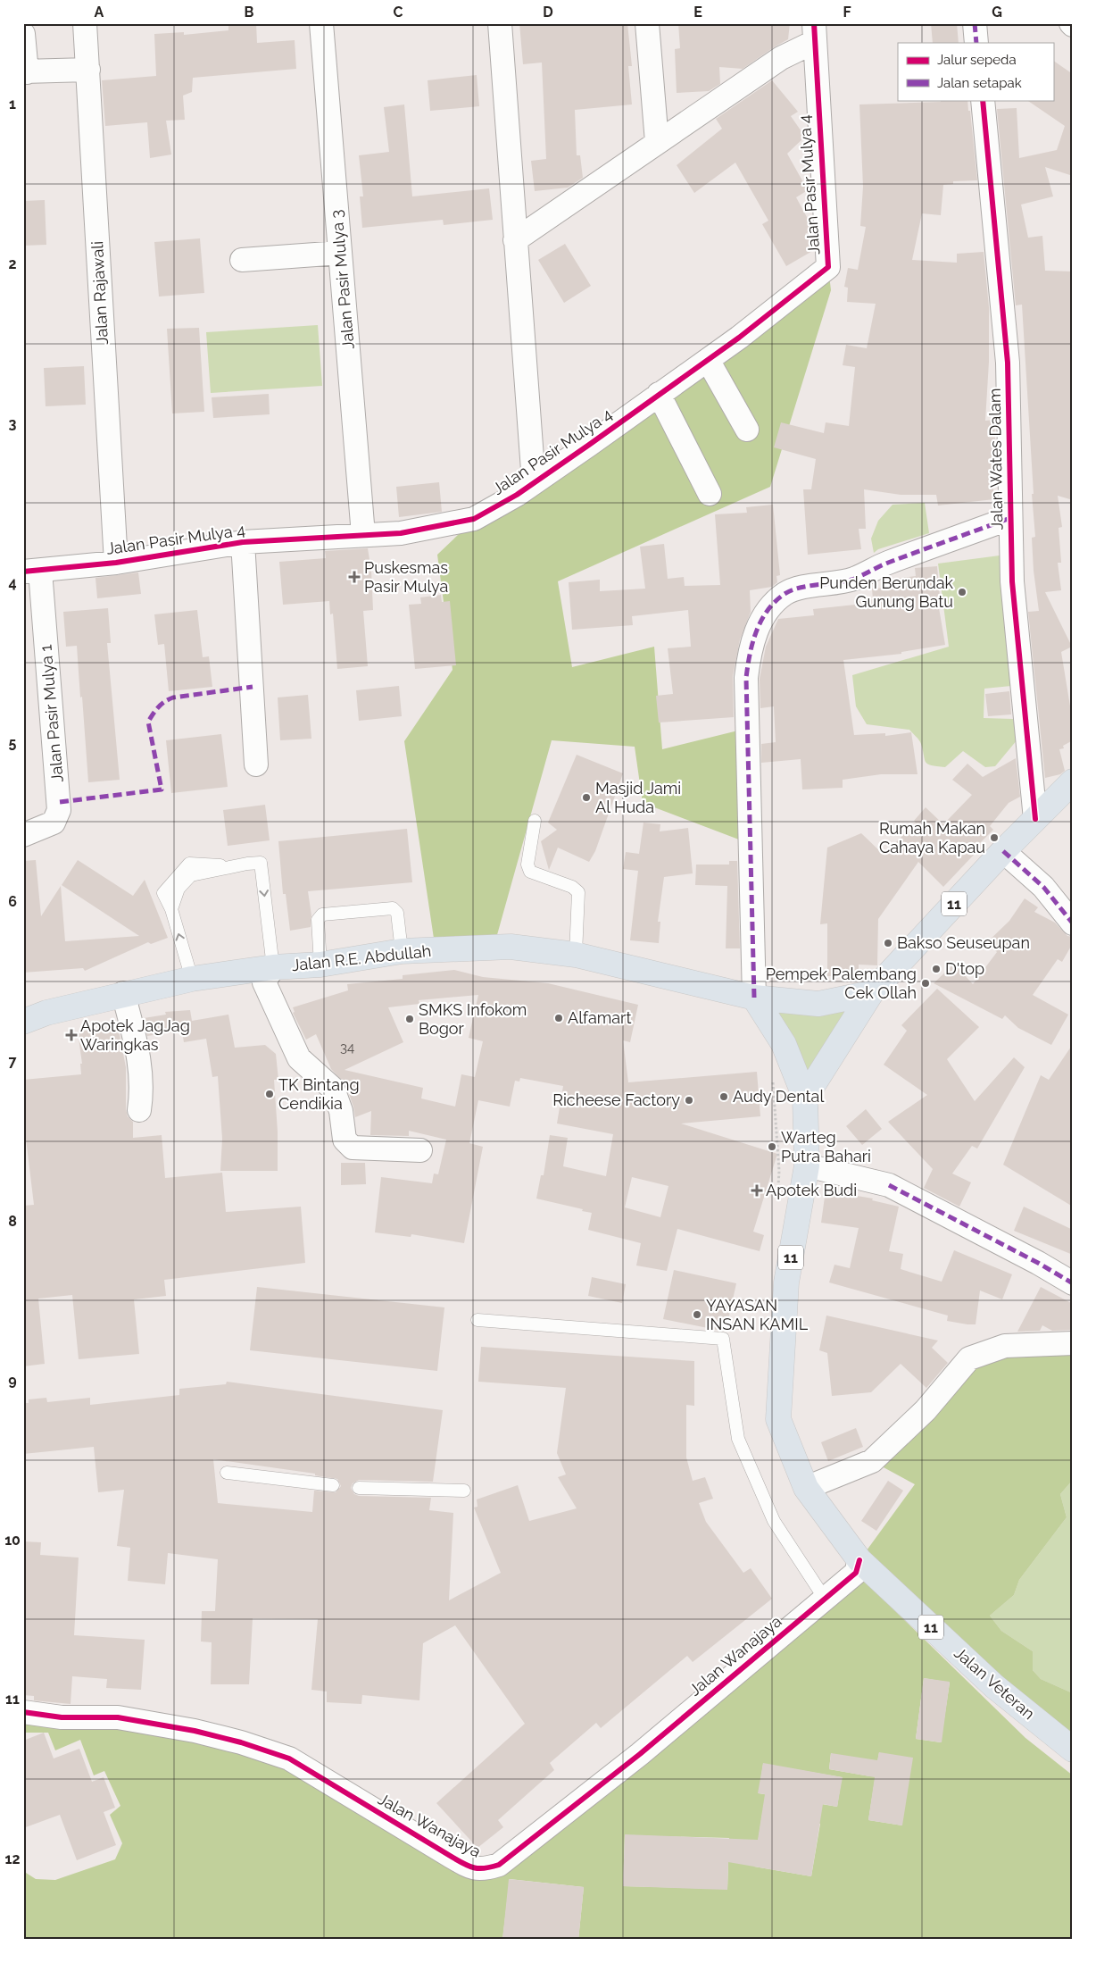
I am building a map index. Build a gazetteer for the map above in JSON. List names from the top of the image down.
{
  "streets": {
    "main road": ["11", "Jalan R.E. Abdullah", "Jalan Veteran"],
    "street": [
      "Jalan Pasir Mulya 4",
      "Jalan Pasir Mulya 3",
      "Jalan Rajawali",
      "Jalan Wates Dalam",
      "Jalan Pasir Mulya 1",
      "Jalan Wanajaya"
    ]
  },
  "crossings": [
    ["Jalan Pasir Mulya 4", "Jalan Pasir Mulya 3"],
    ["Jalan Pasir Mulya 4", "Jalan Rajawali"],
    ["Jalan Pasir Mulya 4", "Jalan Pasir Mulya 1"],
    ["Jalan Wates Dalam", "11"],
    ["11", "Jalan R.E. Abdullah"],
    ["11", "Jalan Veteran"],
    ["Jalan Wanajaya", "Jalan Veteran"]
  ],
  "places": {
    "health": ["Puskesmas Pasir Mulya", "Apotek JagJag Waringkas", "Apotek Budi"],
    "other": [
      "Punden Berundak Gunung Batu",
      "Masjid Jami Al Huda",
      "Rumah Makan Cahaya Kapau",
      "Bakso Seuseupan",
      "D'top",
      "Pempek Palembang Cek Ollah",
      "Alfamart",
      "SMKS Infokom Bogor",
      "TK Bintang Cendikia",
      "Audy Dental",
      "Richeese Factory",
      "Warteg Putra Bahari",
      "YAYASAN INSAN KAMIL"
    ]
  },
  "house_numbers": ["34"],
  "legend": ["Jalur sepeda", "Jalan setapak"],
  "grid": {
    "columns": [
      "A",
      "B",
      "C",
      "D",
      "E",
      "F",
      "G"
    ],
    "rows": [
      "1",
      "2",
      "3",
      "4",
      "5",
      "6",
      "7",
      "8",
      "9",
      "10",
      "11",
      "12"
    ]
  }
}
